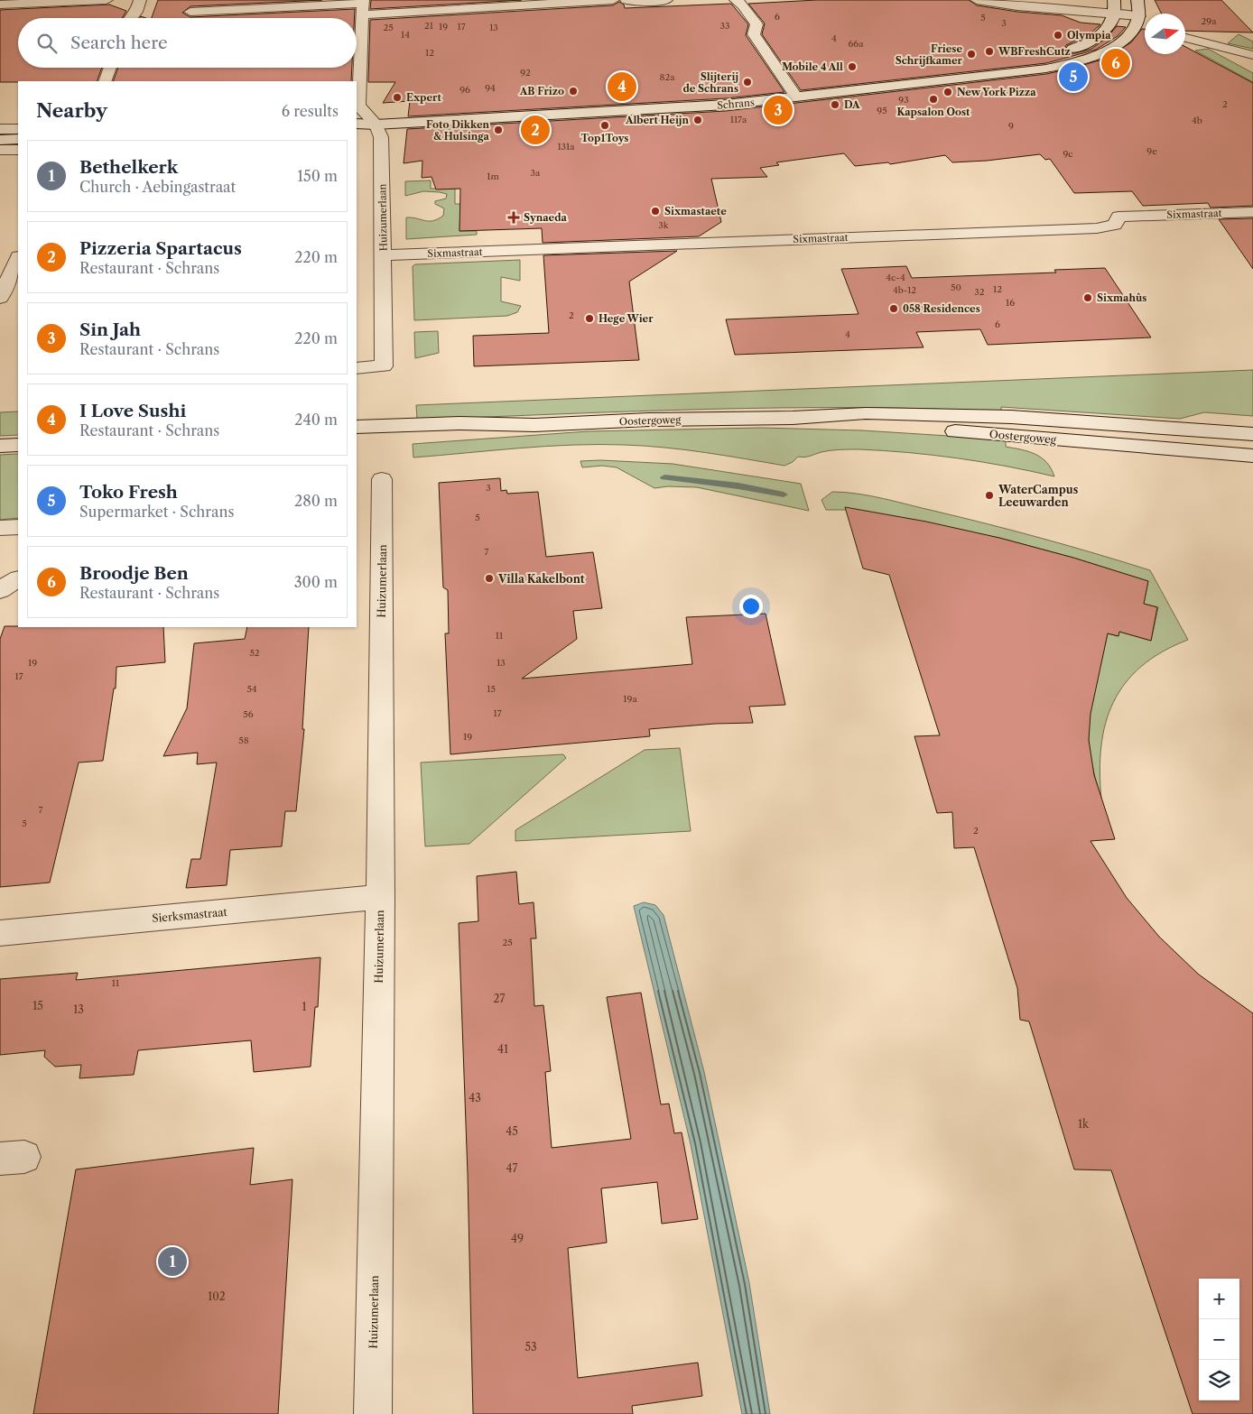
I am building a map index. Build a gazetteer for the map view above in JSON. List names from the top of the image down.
{
  "streets": {
    "street": [
      "Schrans",
      "Sixmastraat",
      "Huizumerlaan",
      "Oostergoweg",
      "Sierksmastraat"
    ]
  },
  "crossings": [
    ["Schrans", "Huizumerlaan"],
    ["Sixmastraat", "Huizumerlaan"],
    ["Huizumerlaan", "Sierksmastraat"]
  ],
  "places": {
    "other": [
      "Olympia",
      "WBFreshCutz",
      "Friese Schrijfkamer",
      "Mobile 4 All",
      "Slijterij de Schrans",
      "AB Frizo",
      "New York Pizza",
      "Expert",
      "Kapsalon Oost",
      "DA",
      "Albert Heijn",
      "Top1Toys",
      "Foto Dikken & Hulsinga",
      "Sixmastaete",
      "Sixmahûs",
      "058 Residences",
      "Hege Wier",
      "WaterCampus Leeuwarden",
      "Villa Kakelbont"
    ],
    "health": ["Synaeda"]
  },
  "house_numbers": [
    "6",
    "5",
    "29a",
    "3",
    "21",
    "33",
    "19",
    "17",
    "25",
    "13",
    "14",
    "4",
    "66a",
    "12",
    "92",
    "82a",
    "94",
    "96",
    "93",
    "2",
    "95",
    "117a",
    "4b",
    "9",
    "131a",
    "9e",
    "9c",
    "3a",
    "1m",
    "3k",
    "4c-4",
    "50",
    "12",
    "4b-12",
    "32",
    "16",
    "2",
    "6",
    "4",
    "3",
    "5",
    "7",
    "11",
    "52",
    "19",
    "13",
    "17",
    "54",
    "15",
    "19a",
    "17",
    "56",
    "19",
    "58",
    "7",
    "5",
    "2",
    "25",
    "11",
    "27",
    "15",
    "1",
    "13",
    "41",
    "43",
    "1k",
    "45",
    "47",
    "49",
    "102",
    "53"
  ],
  "north": "right",
  "page": {
    "search": "Search here",
    "pins": [
      "6",
      "5",
      "4",
      "3",
      "2",
      "1"
    ],
    "heading": ["Nearby", "6 results"],
    "list": [
      {
        "mark": "1",
        "name": "Bethelkerk",
        "note": "Church · Aebingastraat",
        "value": "150 m"
      },
      {
        "mark": "2",
        "name": "Pizzeria Spartacus",
        "note": "Restaurant · Schrans",
        "value": "220 m"
      },
      {
        "mark": "3",
        "name": "Sin Jah",
        "note": "Restaurant · Schrans",
        "value": "220 m"
      },
      {
        "mark": "4",
        "name": "I Love Sushi",
        "note": "Restaurant · Schrans",
        "value": "240 m"
      },
      {
        "mark": "5",
        "name": "Toko Fresh",
        "note": "Supermarket · Schrans",
        "value": "280 m"
      },
      {
        "mark": "6",
        "name": "Broodje Ben",
        "note": "Restaurant · Schrans",
        "value": "300 m"
      }
    ],
    "map_buttons": ["+", "−"]
  }
}
